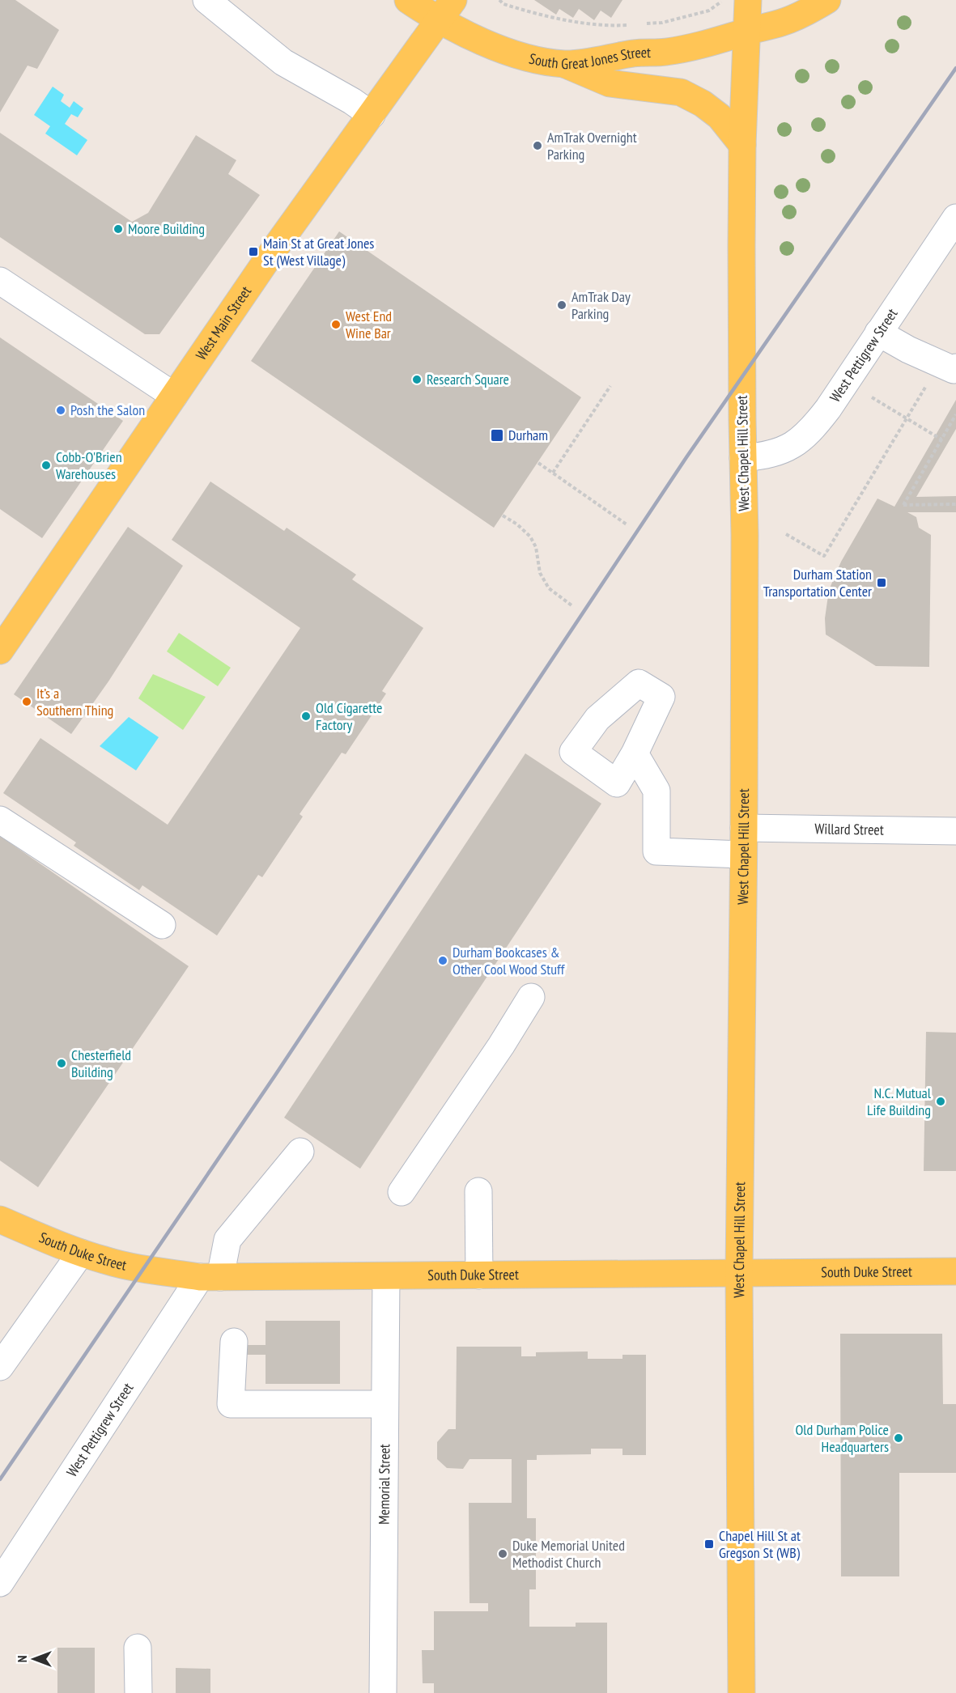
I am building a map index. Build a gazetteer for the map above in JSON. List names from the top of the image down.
{
  "streets": {
    "main road": [
      "South Great Jones Street",
      "West Main Street",
      "West Chapel Hill Street",
      "South Duke Street"
    ],
    "street": ["West Pettigrew Street", "Willard Street", "Memorial Street"]
  },
  "crossings": [
    ["South Great Jones Street", "West Main Street"],
    ["South Great Jones Street", "West Chapel Hill Street"],
    ["West Pettigrew Street", "West Chapel Hill Street"],
    ["West Pettigrew Street", "South Duke Street"],
    ["West Chapel Hill Street", "Willard Street"],
    ["West Chapel Hill Street", "South Duke Street"],
    ["South Duke Street", "Memorial Street"]
  ],
  "places": {
    "other": [
      "AmTrak Overnight Parking",
      "Moore Building",
      "AmTrak Day Parking",
      "West End Wine Bar",
      "Research Square",
      "Posh the Salon",
      "Cobb-O'Brien Warehouses",
      "It’s a Southern Thing",
      "Old Cigarette Factory",
      "Durham Bookcases & Other Cool Wood Stuff",
      "Chesterfield Building",
      "N.C. Mutual Life Building",
      "Old Durham Police Headquarters",
      "Duke Memorial United Methodist Church"
    ],
    "transit": [
      "Main St at Great Jones St (West Village)",
      "Durham",
      "Durham Station Transportation Center",
      "Chapel Hill St at Gregson St (WB)"
    ]
  },
  "north": "left"
}
